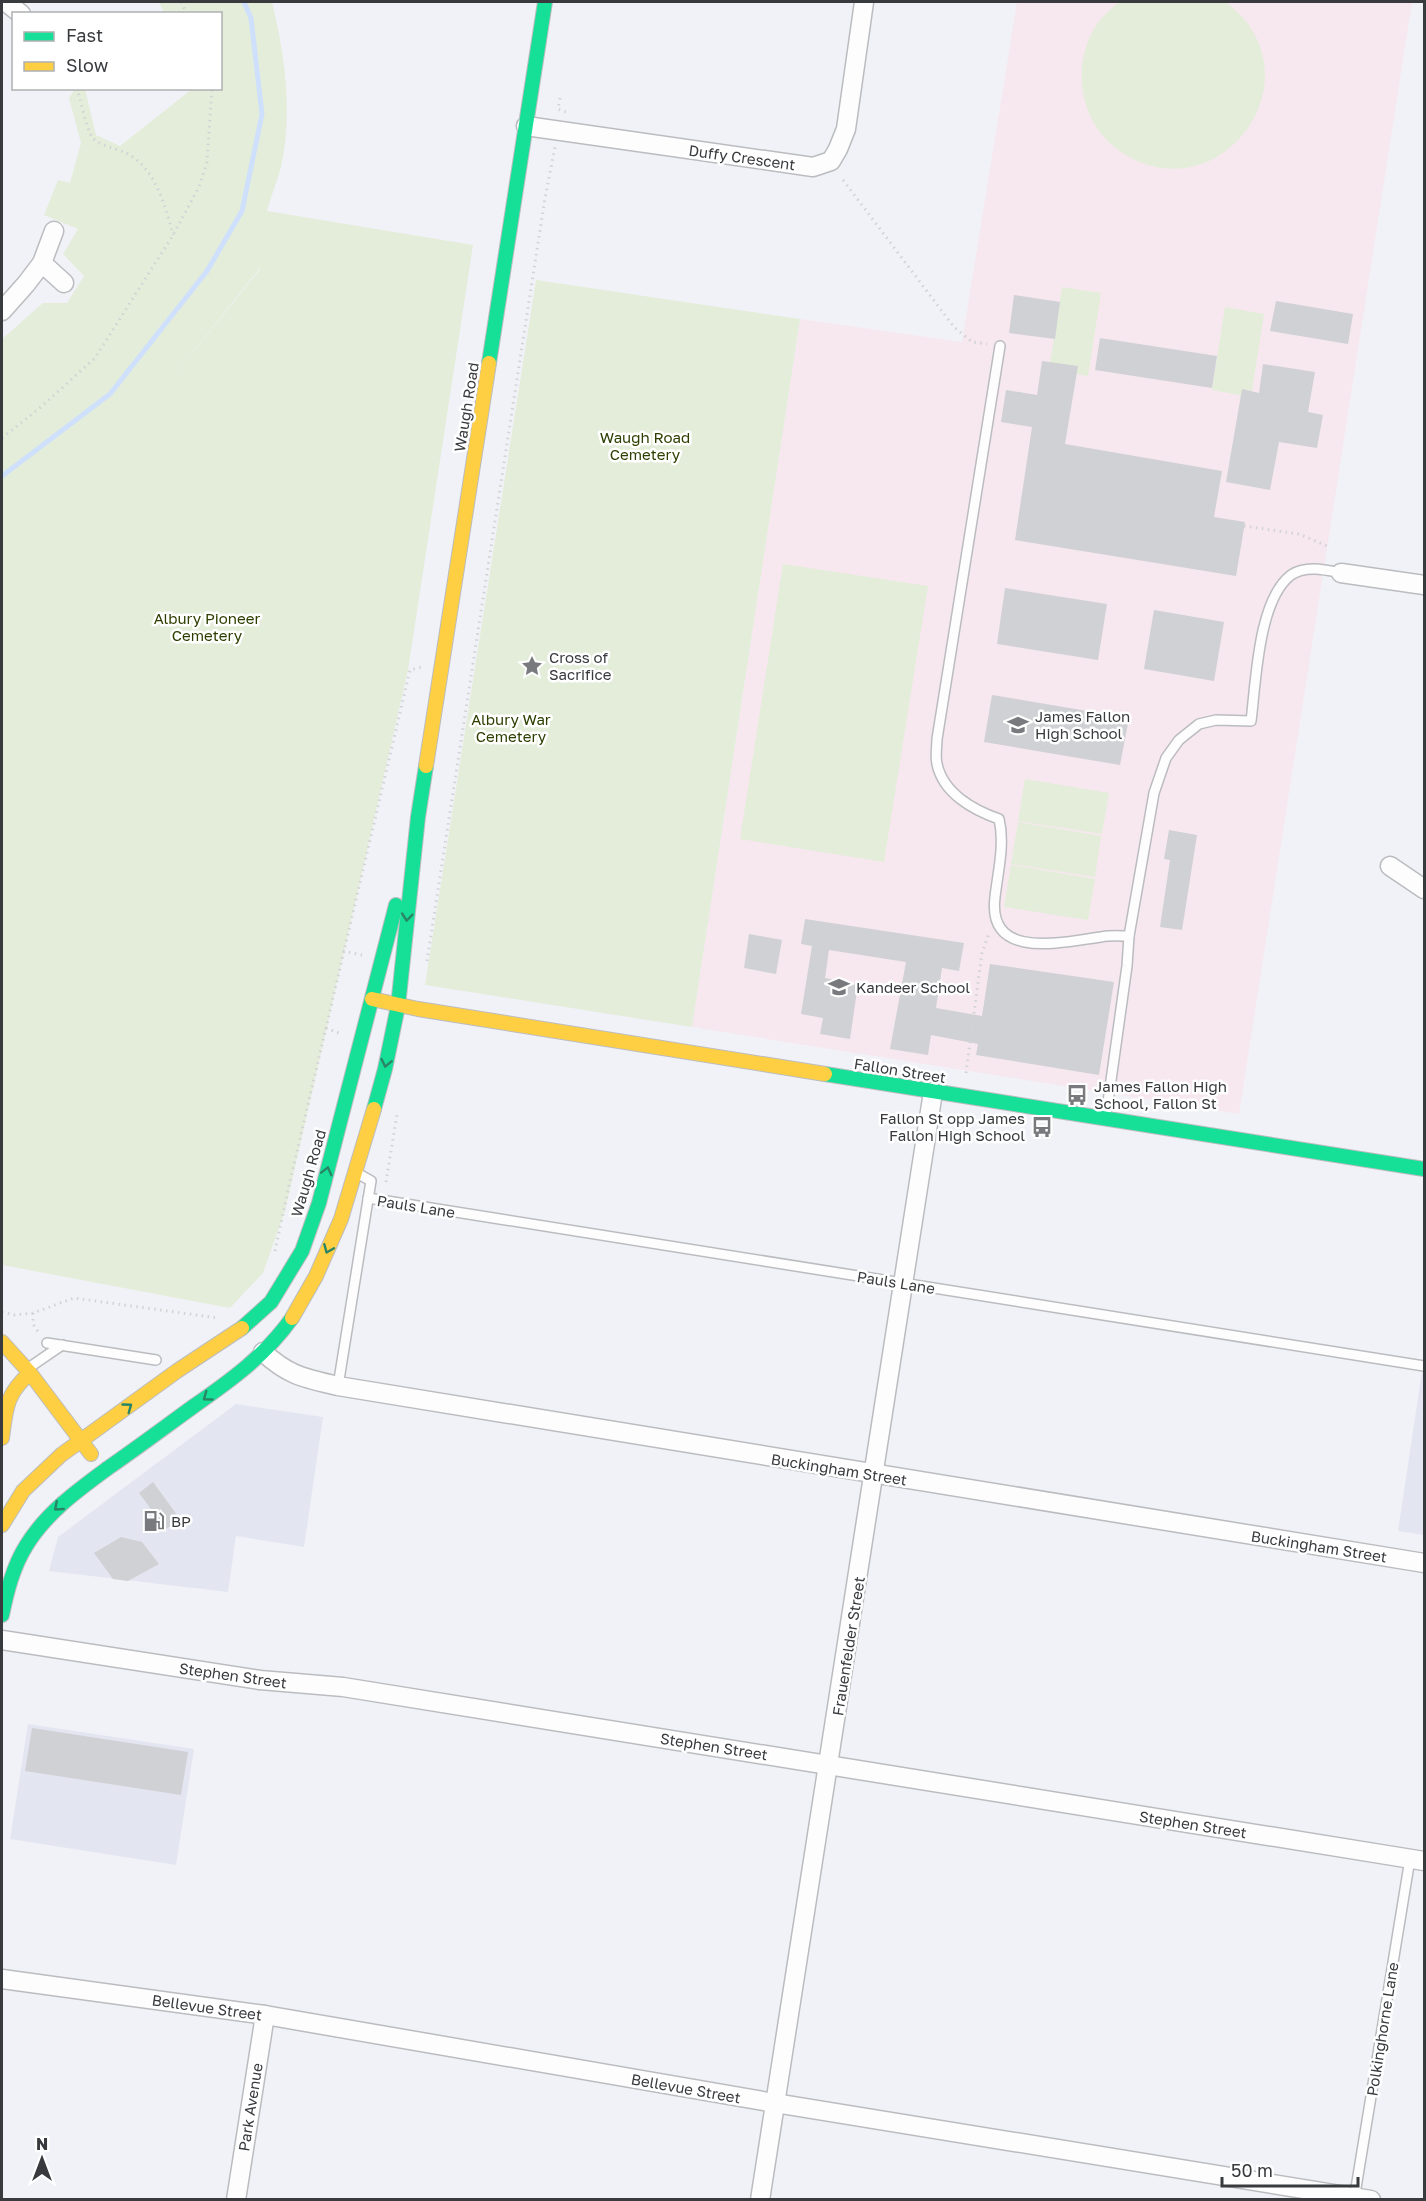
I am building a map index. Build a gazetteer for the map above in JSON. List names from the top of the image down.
{
  "streets": {
    "main road": ["Waugh Road", "Fallon Street"],
    "street": [
      "Duffy Crescent",
      "Buckingham Street",
      "Frauenfelder Street",
      "Stephen Street",
      "Bellevue Street",
      "Park Avenue"
    ],
    "lane": ["Pauls Lane", "Polkinghorne Lane"]
  },
  "crossings": [
    ["Duffy Crescent", "Waugh Road"],
    ["Waugh Road", "Fallon Street"],
    ["Waugh Road", "Buckingham Street"],
    ["Fallon Street", "Frauenfelder Street"],
    ["Pauls Lane", "Frauenfelder Street"],
    ["Buckingham Street", "Frauenfelder Street"],
    ["Frauenfelder Street", "Stephen Street"],
    ["Frauenfelder Street", "Bellevue Street"],
    ["Stephen Street", "Polkinghorne Lane"],
    ["Bellevue Street", "Polkinghorne Lane"],
    ["Bellevue Street", "Park Avenue"]
  ],
  "parks": ["Waugh Road Cemetery", "Albury Pioneer Cemetery", "Albury War Cemetery"],
  "places": {
    "place": ["Cross of Sacrifice"],
    "school or university": ["James Fallon High School", "Kandeer School"],
    "bus stop": ["James Fallon High School, Fallon St", "Fallon St opp James Fallon High School"],
    "fuel station": ["BP"]
  },
  "legend": ["Fast", "Slow"],
  "scale_bar": "50 m",
  "north": "top"
}
